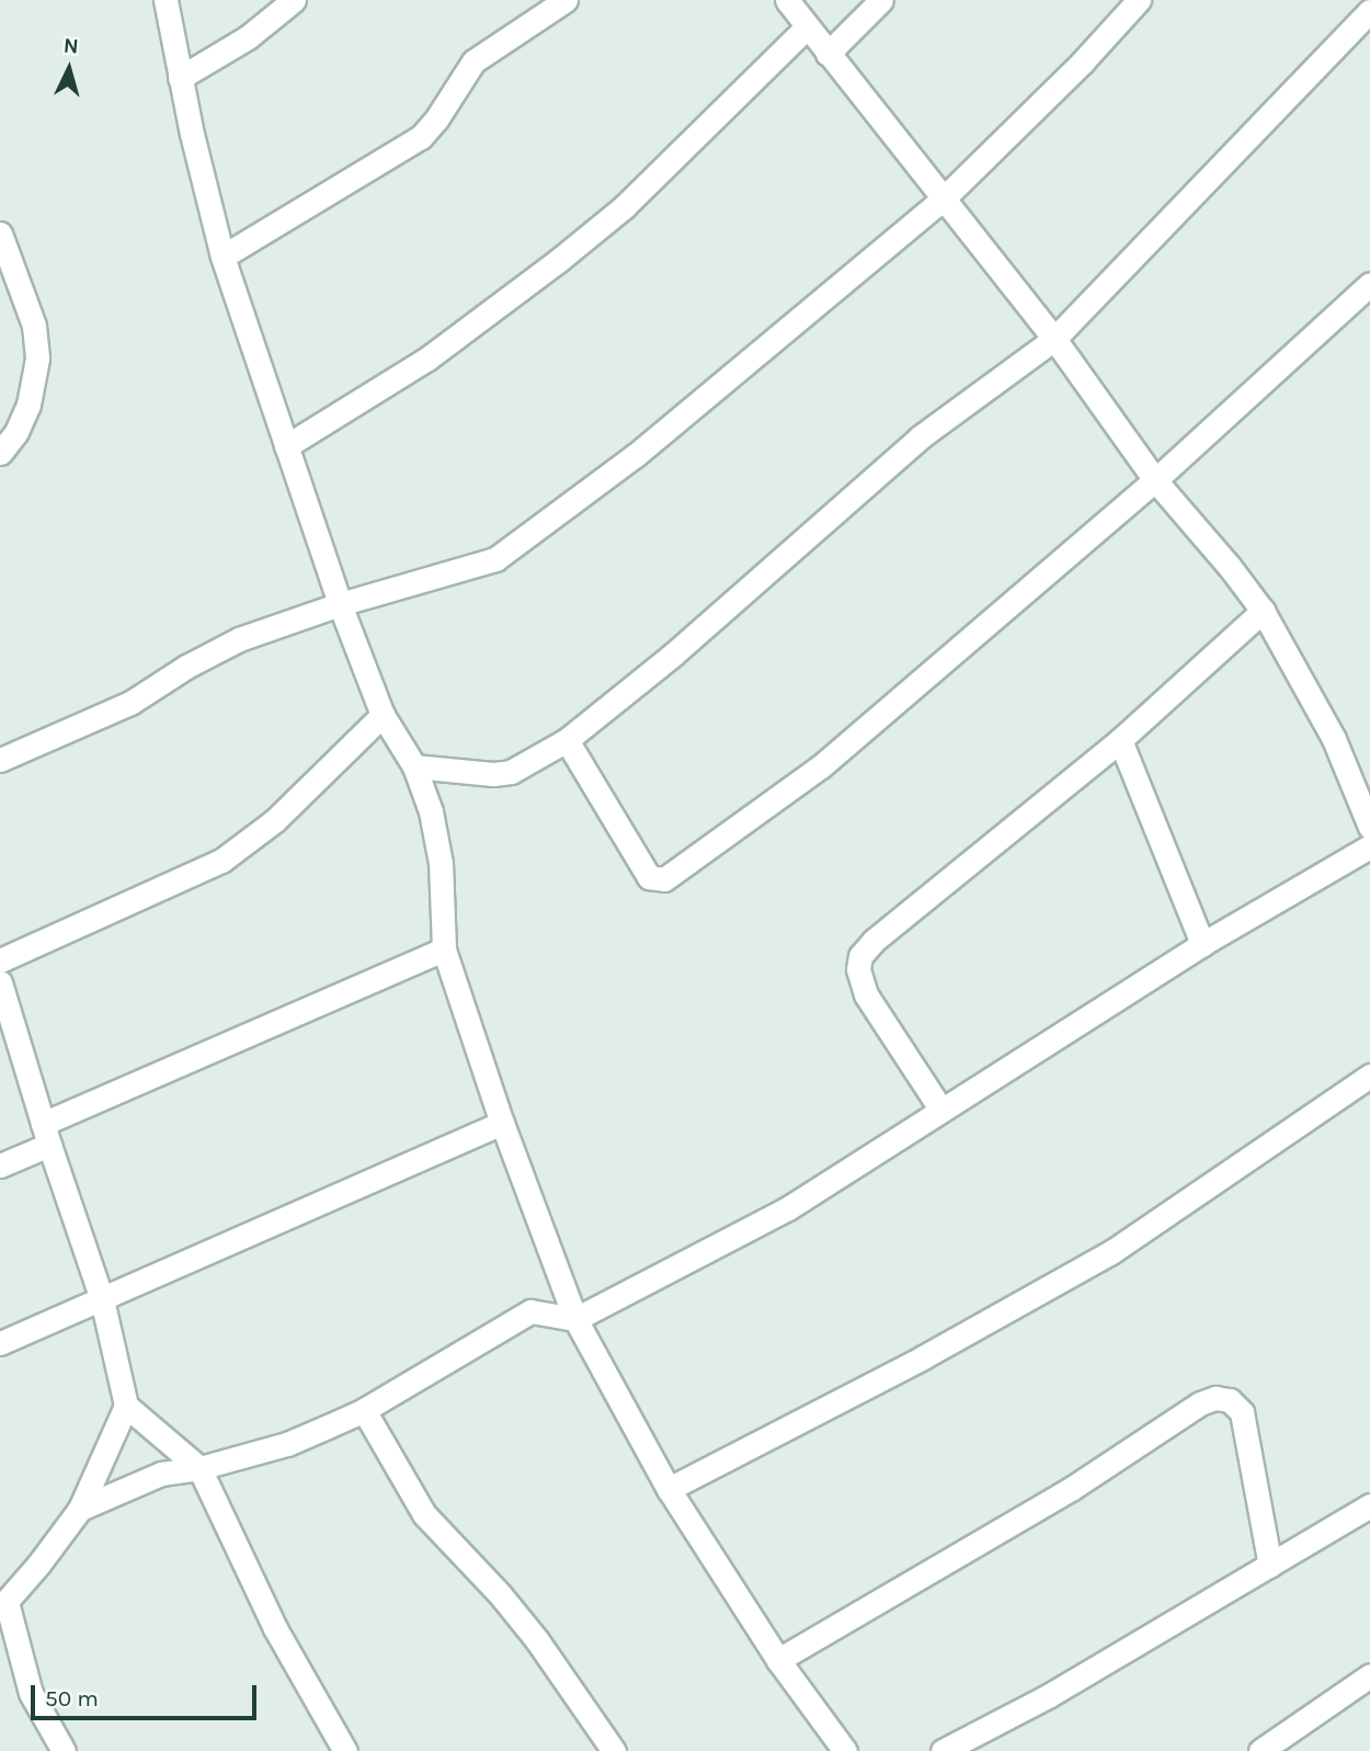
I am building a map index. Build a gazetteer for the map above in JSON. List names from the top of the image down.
{
  "scale_bar": "50 m",
  "north": "top"
}
